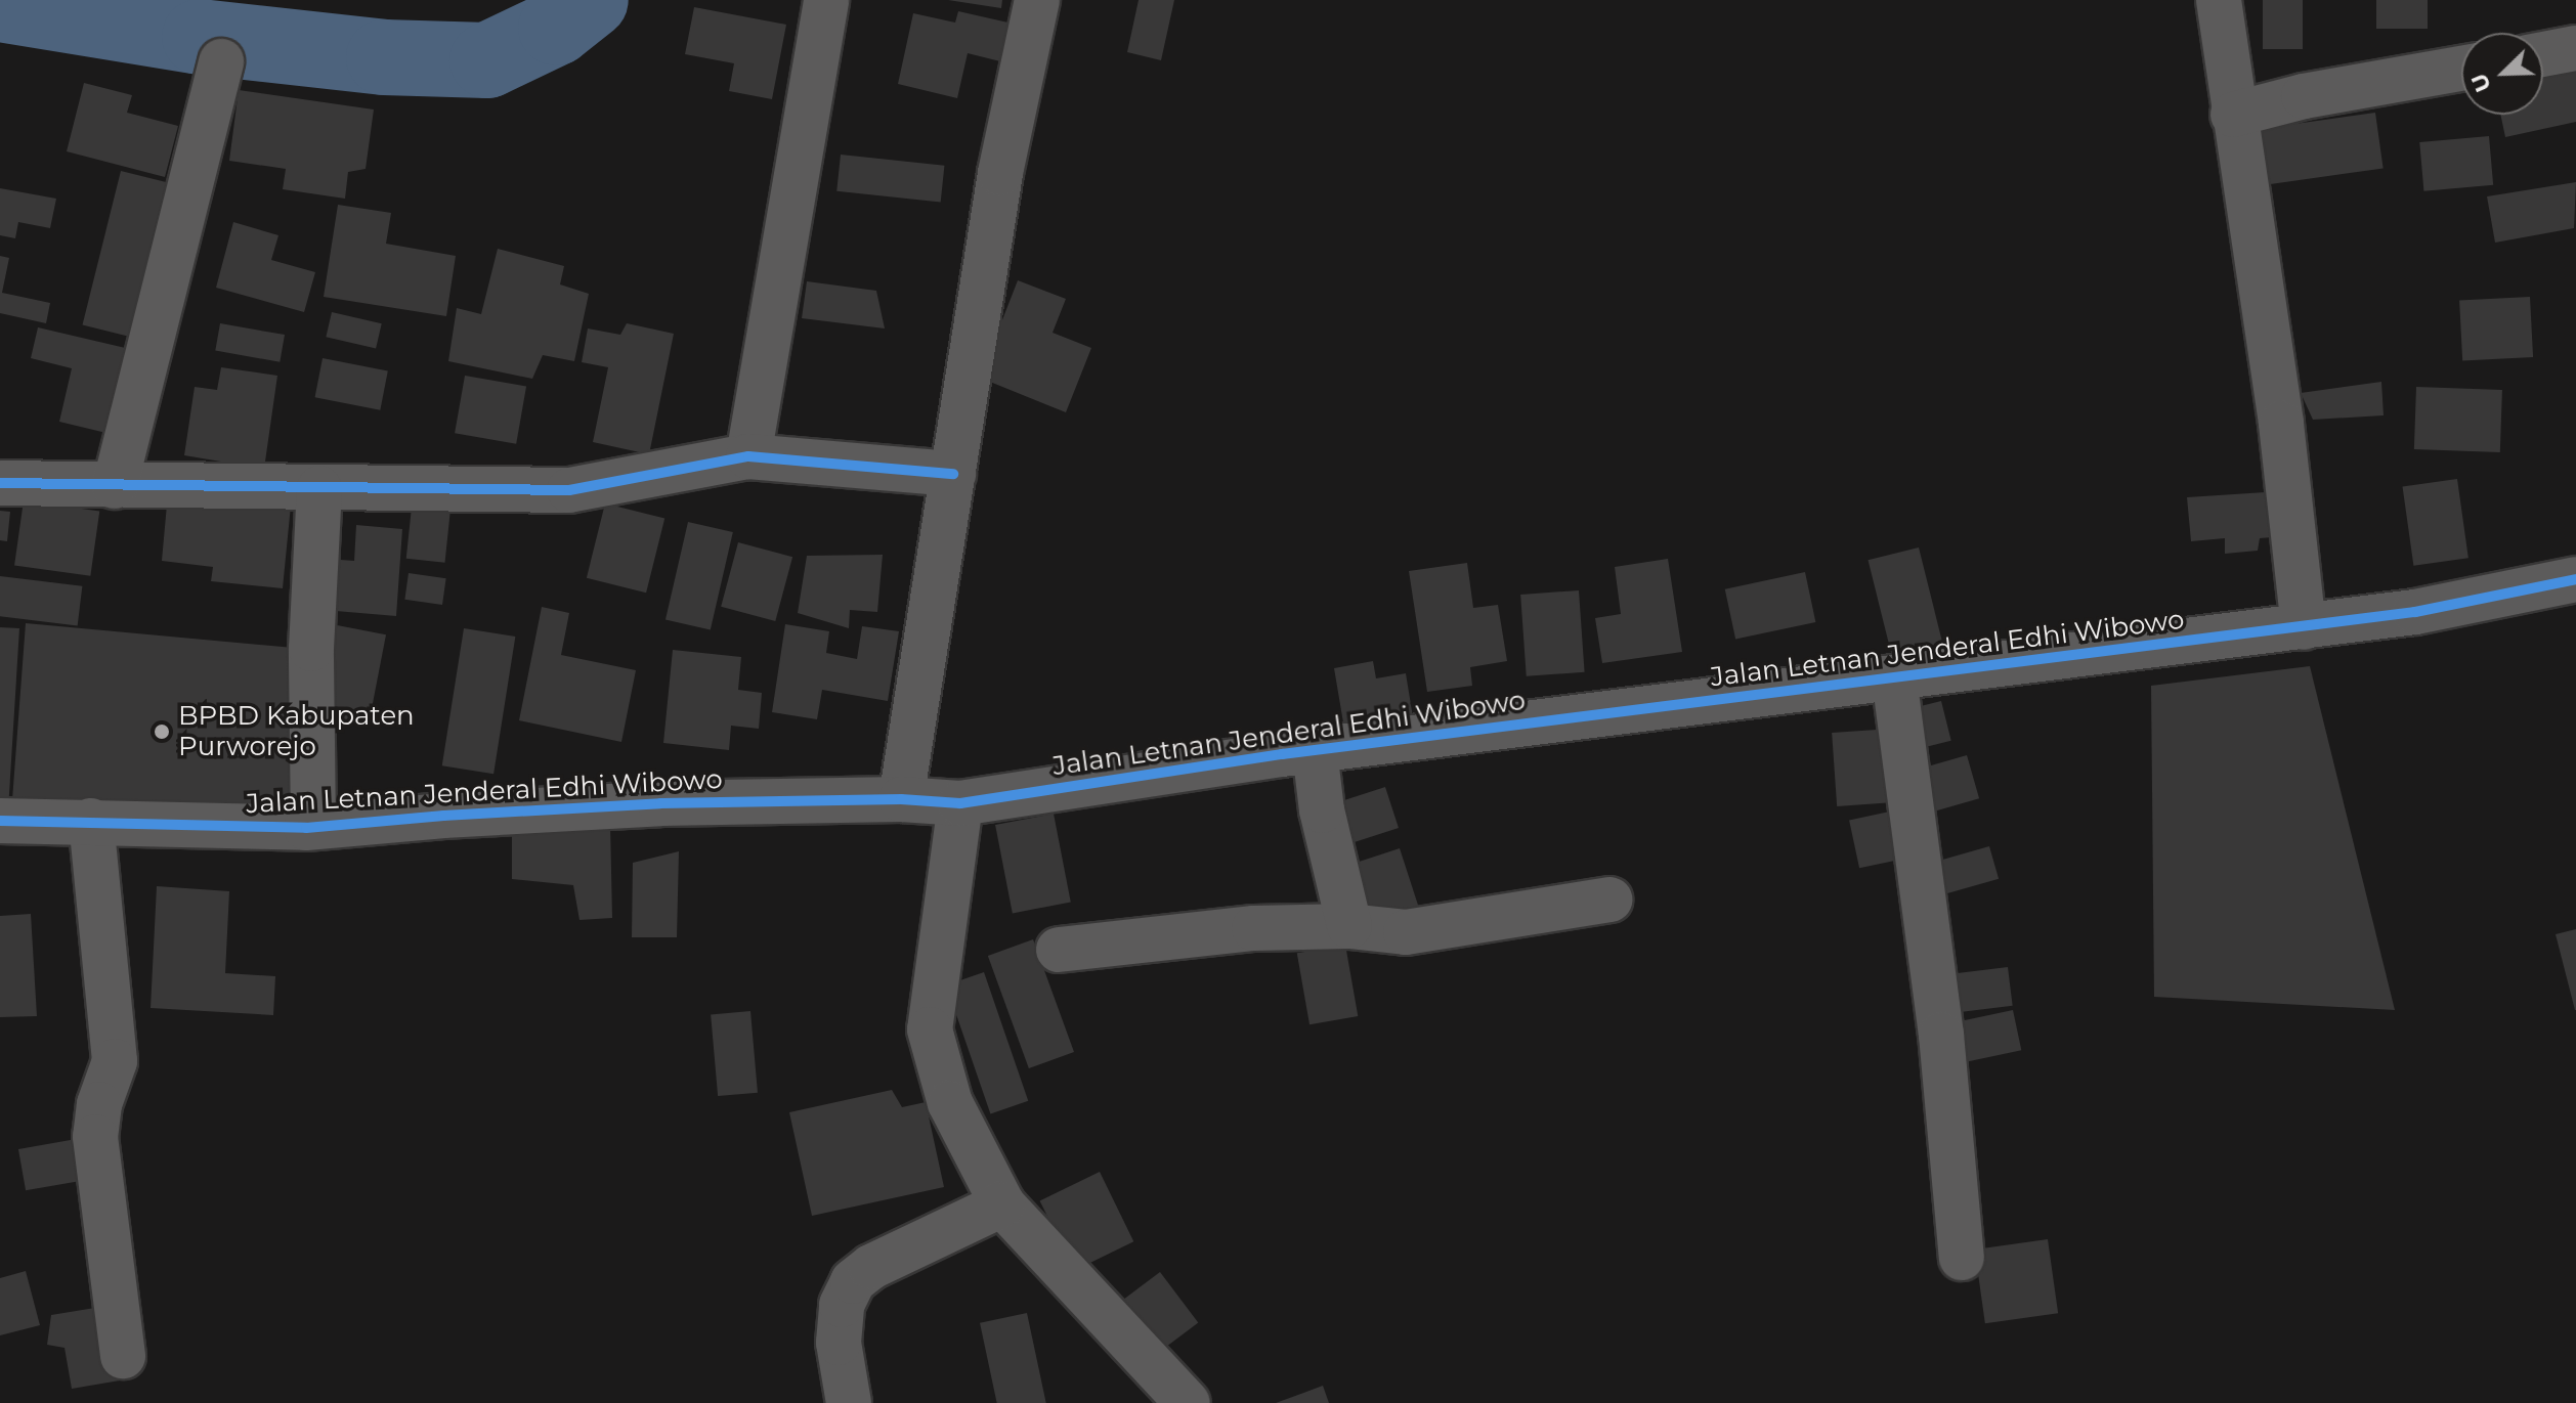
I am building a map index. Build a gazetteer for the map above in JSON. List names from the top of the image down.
{
  "streets": {
    "street": ["Jalan Letnan Jenderal Edhi Wibowo"]
  },
  "places": ["BPBD Kabupaten Purworejo"],
  "north": "bottom left"
}
